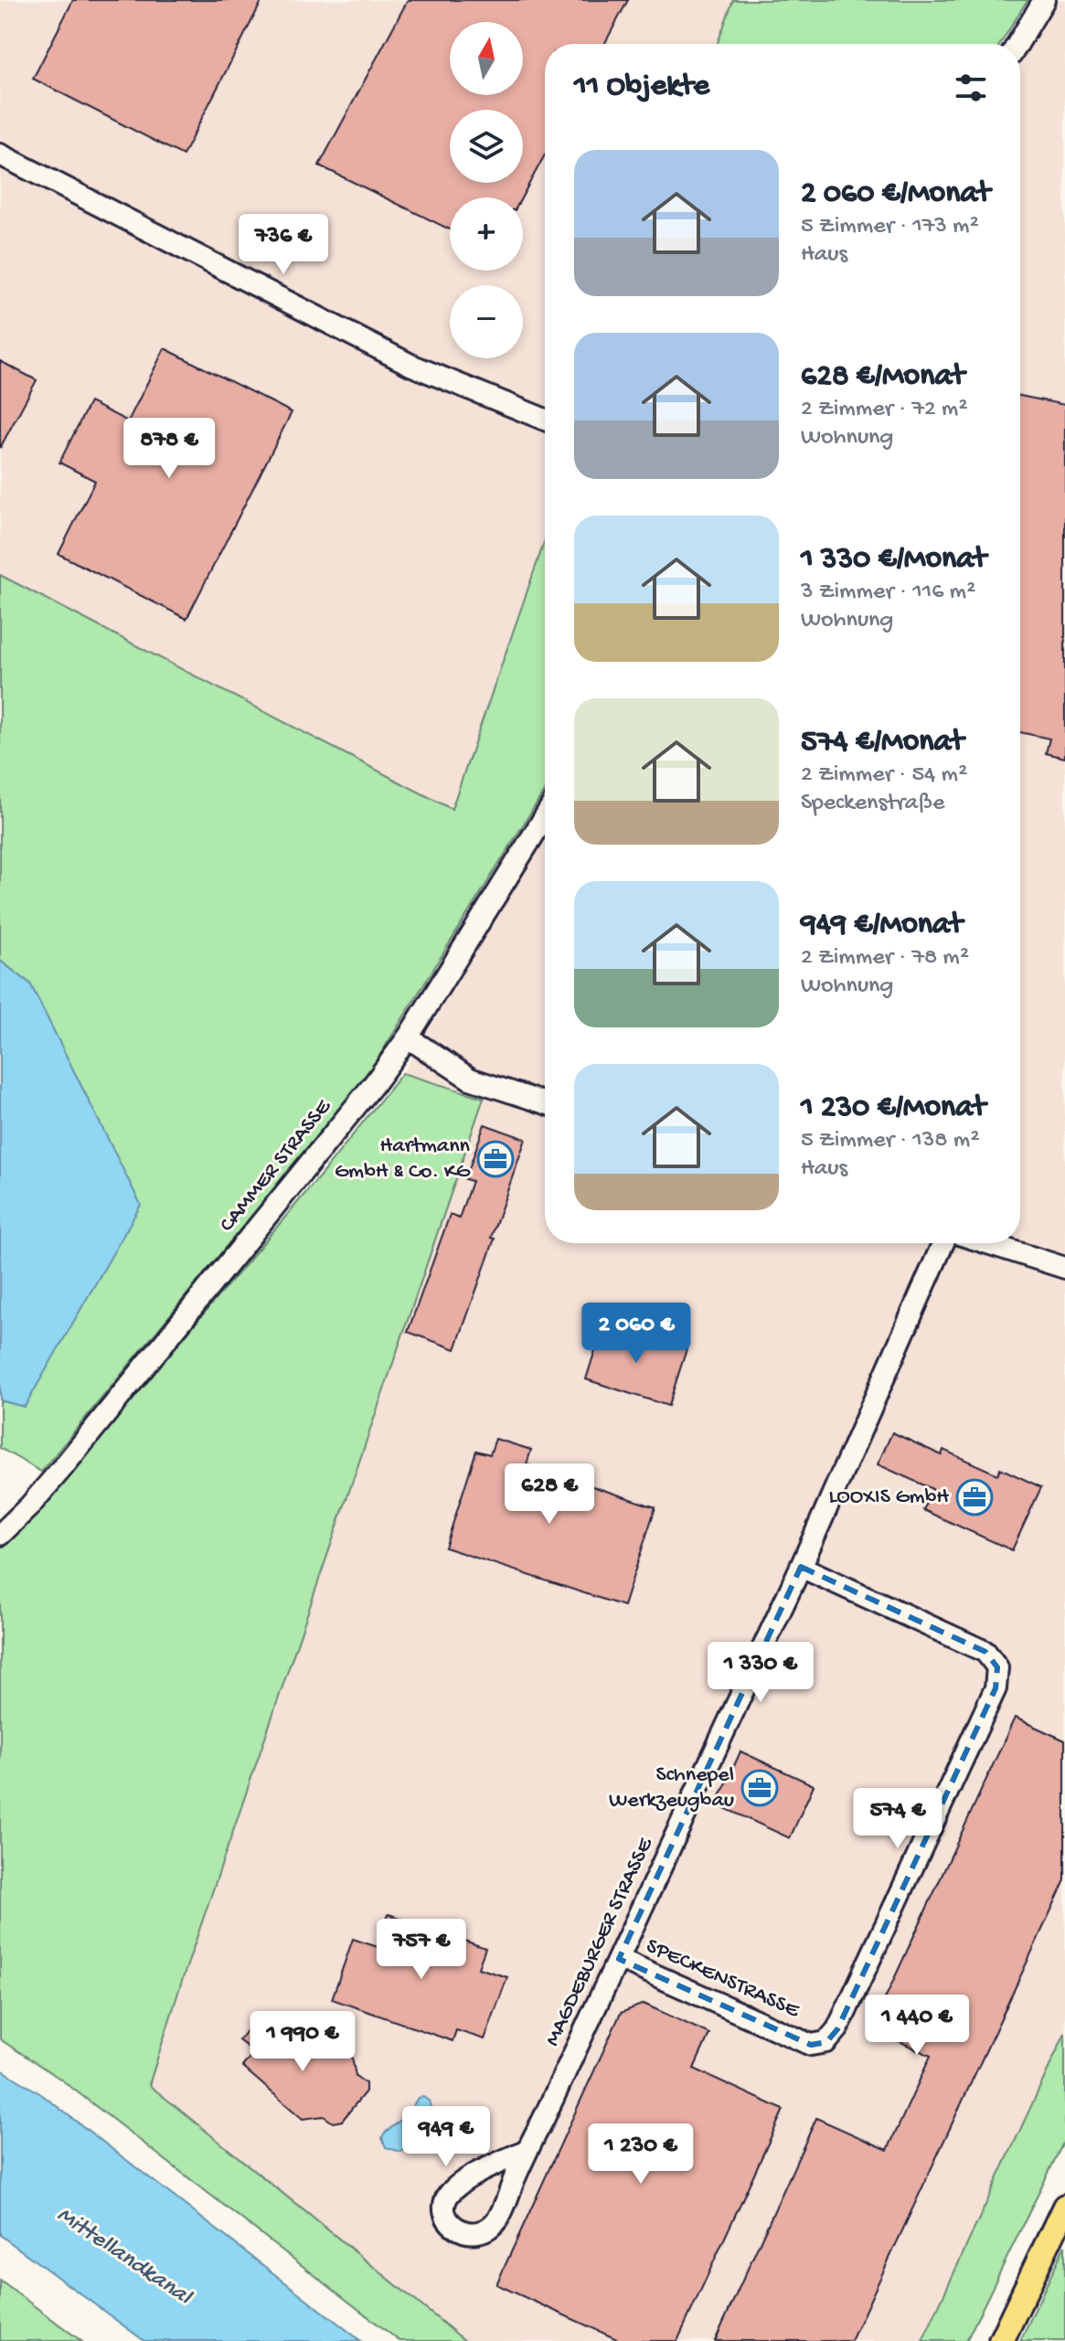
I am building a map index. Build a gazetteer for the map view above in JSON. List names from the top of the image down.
{
  "streets": {
    "street": ["CAMMER STRASSE", "MAGDEBURGER STRASSE", "SPECKENSTRASSE"]
  },
  "crossings": [
    ["MAGDEBURGER STRASSE", "SPECKENSTRASSE"]
  ],
  "water": ["Mittellandkanal"],
  "places": {
    "office": ["Hartmann GmbH & Co. KG", "LOOXIS GmbH", "Schnepel Werkzeugbau"]
  },
  "north": "top",
  "page": {
    "map_buttons": ["+", "−"],
    "heading": "11 Objekte",
    "list": [
      {
        "name": "2 060 €/Monat",
        "note": "5 Zimmer · 173 m² · Haus"
      },
      {
        "name": "628 €/Monat",
        "note": "2 Zimmer · 72 m² · Wohnung"
      },
      {
        "name": "1 330 €/Monat",
        "note": "3 Zimmer · 116 m² · Wohnung"
      },
      {
        "name": "574 €/Monat",
        "note": "2 Zimmer · 54 m² · Speckenstraße"
      },
      {
        "name": "949 €/Monat",
        "note": "2 Zimmer · 78 m² · Wohnung"
      },
      {
        "name": "1 230 €/Monat",
        "note": "5 Zimmer · 138 m² · Haus"
      }
    ],
    "price": [
      "736 €",
      "878 €",
      "2 060 €",
      "628 €",
      "1 330 €",
      "574 €",
      "757 €",
      "1 440 €",
      "1 990 €",
      "949 €",
      "1 230 €"
    ]
  }
}
